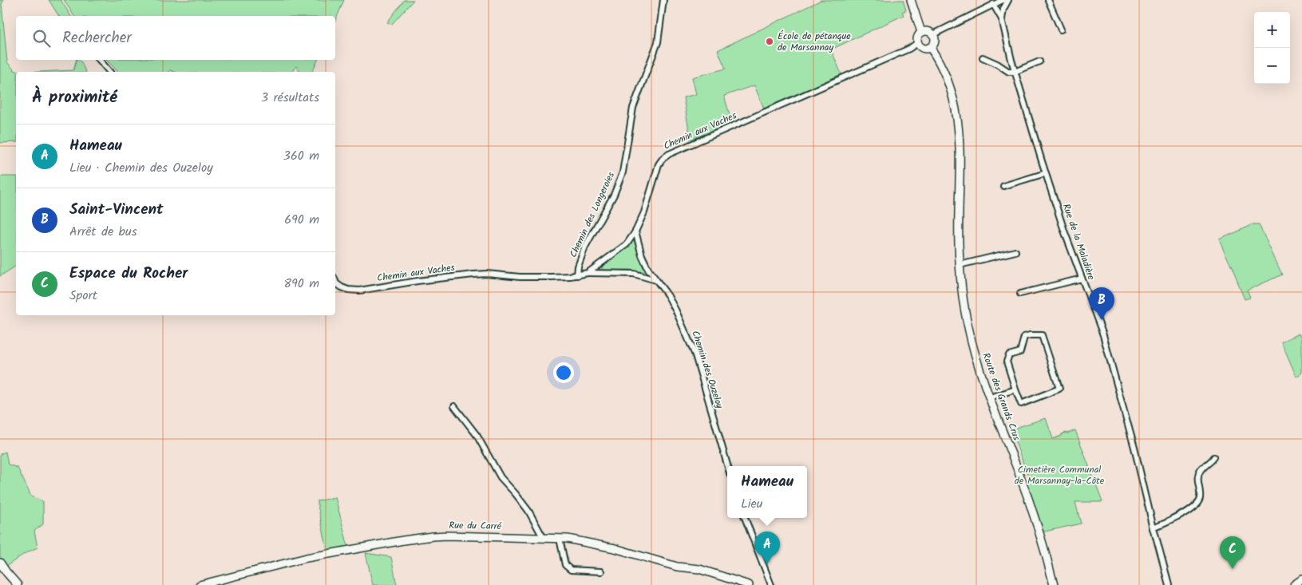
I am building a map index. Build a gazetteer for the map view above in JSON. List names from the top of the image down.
{
  "streets": {
    "street": [
      "Chemin aux Vaches",
      "Chemin des Longeroies",
      "Rue de la Maladière",
      "Chemin des Ouzeloy",
      "Route des Grands Crus",
      "Rue du Carré"
    ]
  },
  "crossings": [
    ["Chemin aux Vaches", "Chemin des Longeroies"],
    ["Chemin aux Vaches", "Chemin des Ouzeloy"],
    ["Chemin aux Vaches", "Route des Grands Crus"]
  ],
  "parks": ["Cimetière Communal de Marsannay-la-Côte"],
  "places": ["École de pétanque de Marsannay"],
  "page": {
    "map_buttons": ["+", "−"],
    "search": "Rechercher",
    "heading": ["À proximité", "3 résultats"],
    "list": [
      {
        "mark": "A",
        "name": "Hameau",
        "note": "Lieu · Chemin des Ouzeloy",
        "value": "360 m"
      },
      {
        "mark": "B",
        "name": "Saint-Vincent",
        "note": "Arrêt de bus",
        "value": "690 m"
      },
      {
        "mark": "C",
        "name": "Espace du Rocher",
        "note": "Sport",
        "value": "890 m"
      }
    ],
    "pins": ["B", "A", "C"],
    "popup": ["Hameau", "Lieu"]
  }
}
